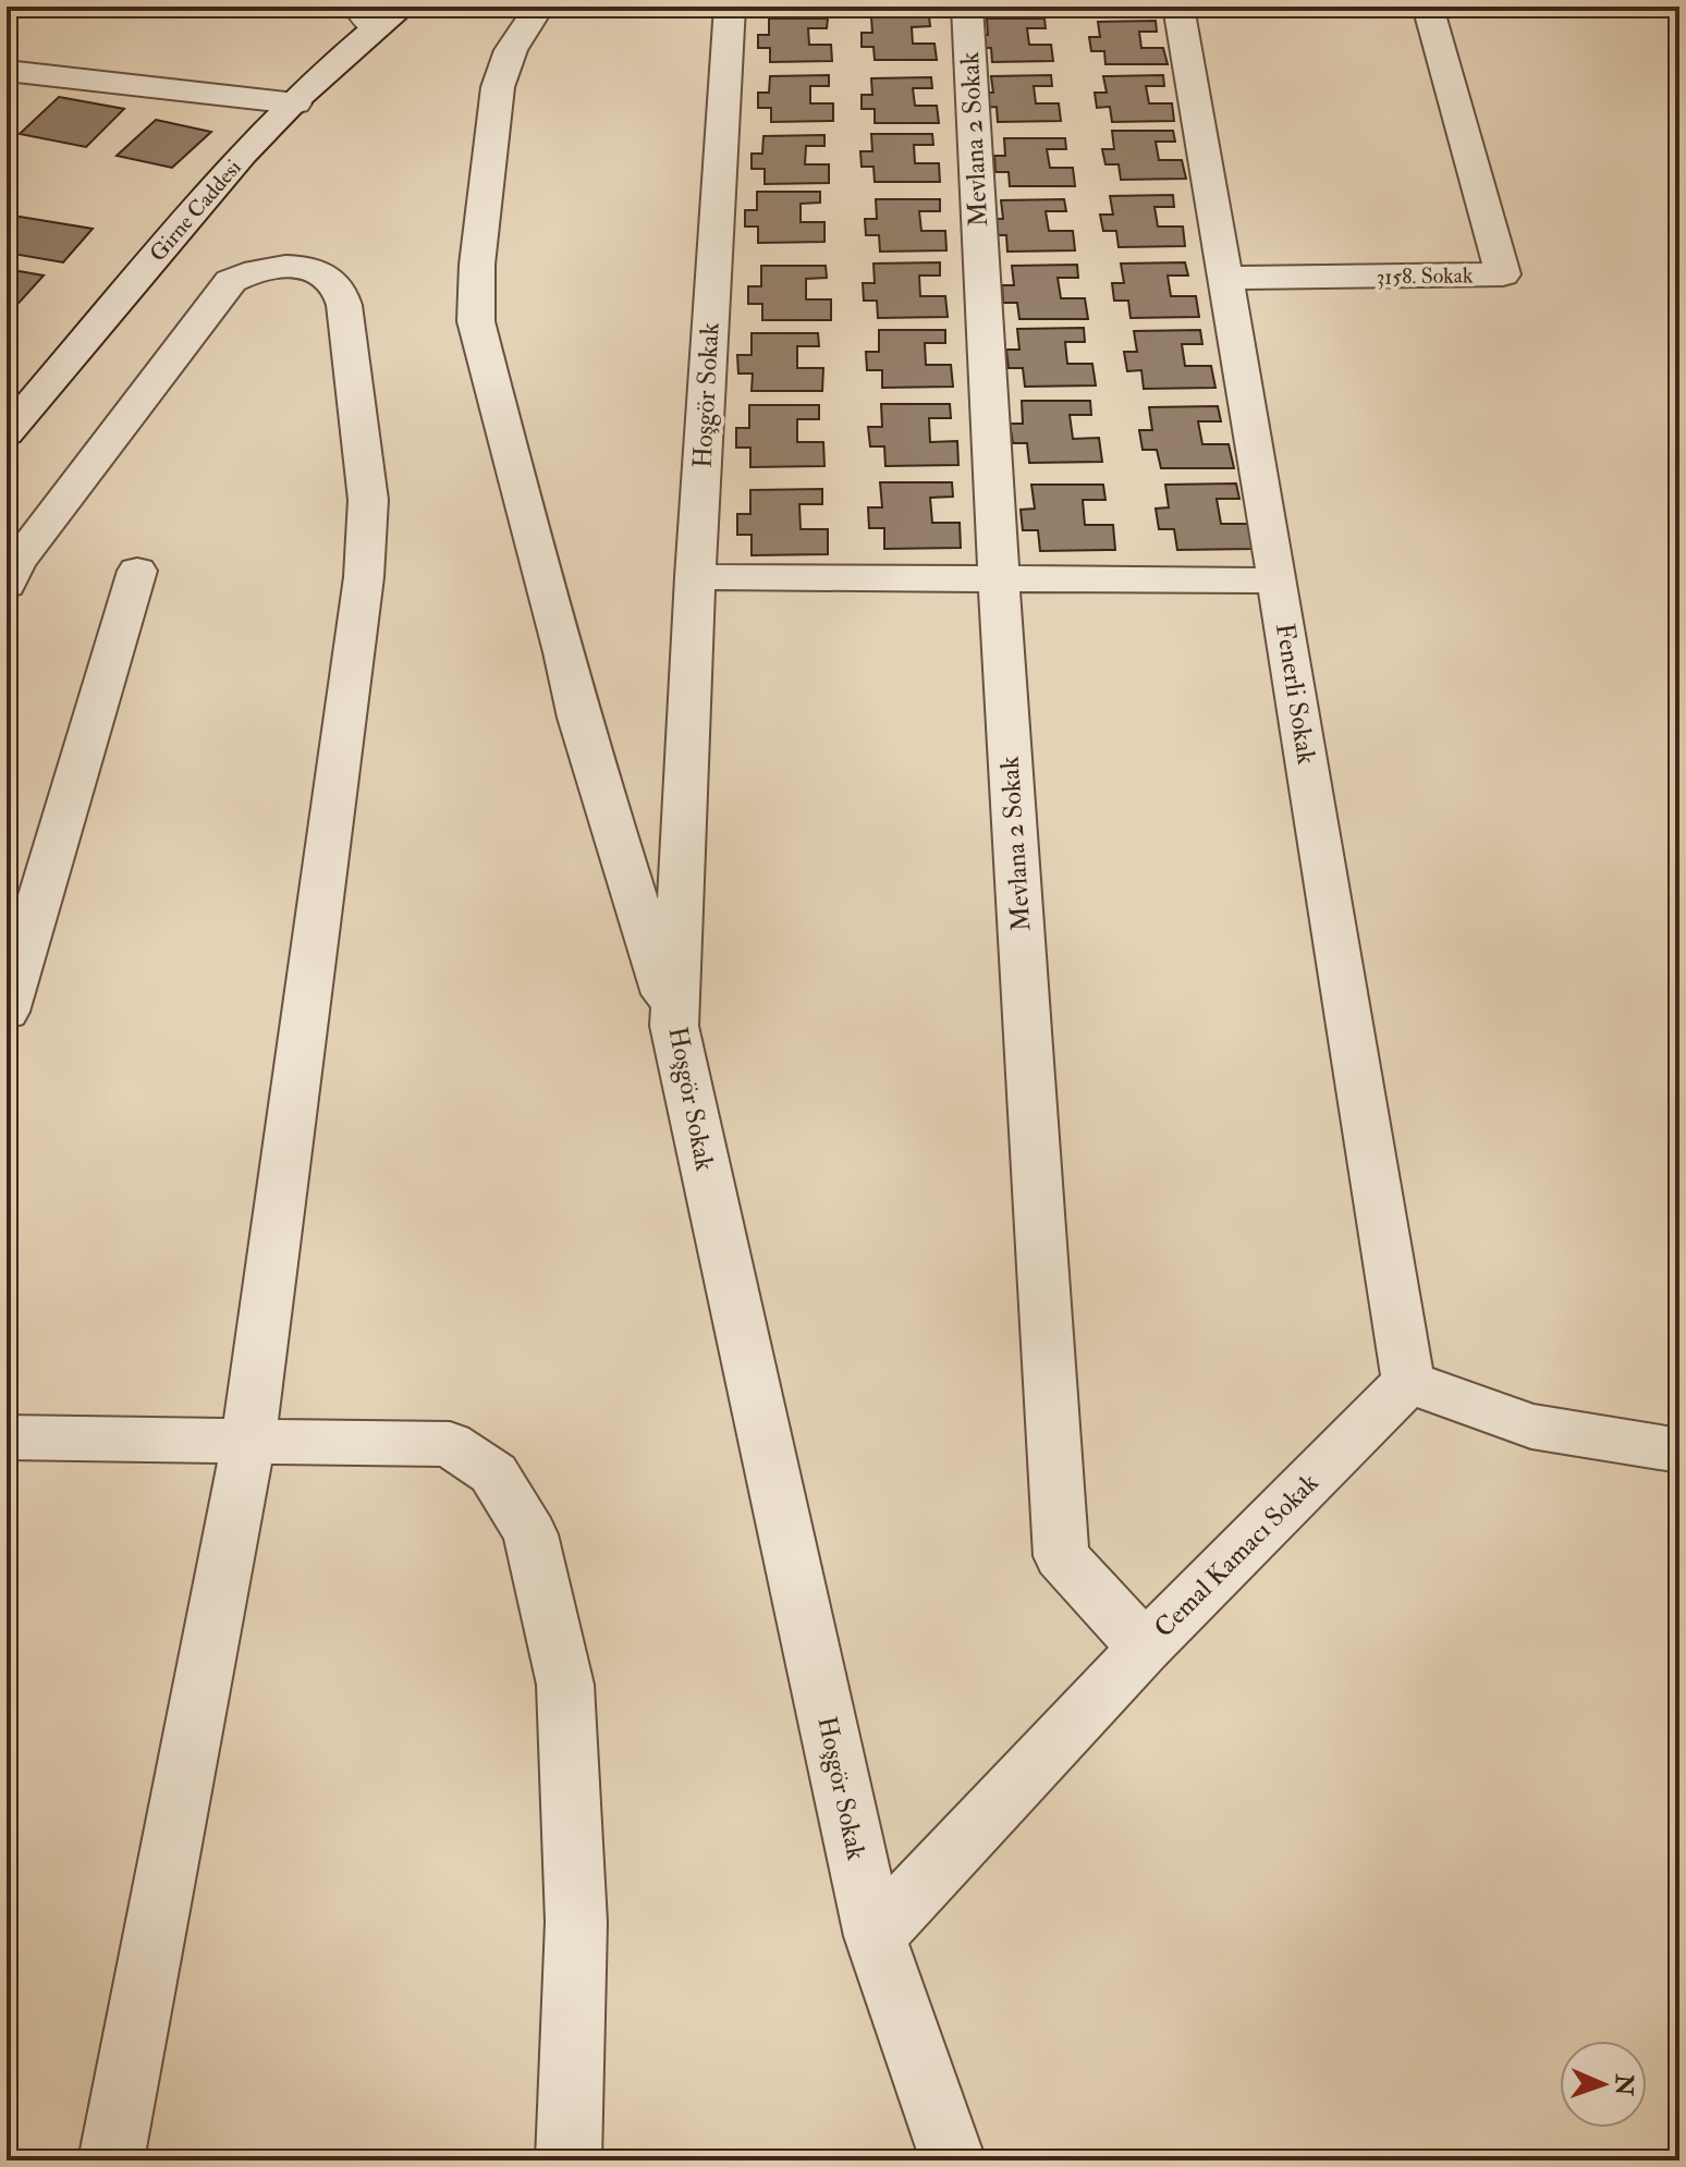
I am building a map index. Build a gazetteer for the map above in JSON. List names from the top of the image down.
{
  "streets": {
    "street": [
      "Mevlana 2 Sokak",
      "Girne Caddesi",
      "3158. Sokak",
      "Hoşgör Sokak",
      "Fenerli Sokak",
      "Cemal Kamacı Sokak"
    ]
  },
  "crossings": [
    ["Mevlana 2 Sokak", "Cemal Kamacı Sokak"],
    ["3158. Sokak", "Fenerli Sokak"],
    ["Hoşgör Sokak", "Cemal Kamacı Sokak"],
    ["Fenerli Sokak", "Cemal Kamacı Sokak"]
  ],
  "north": "right"
}
